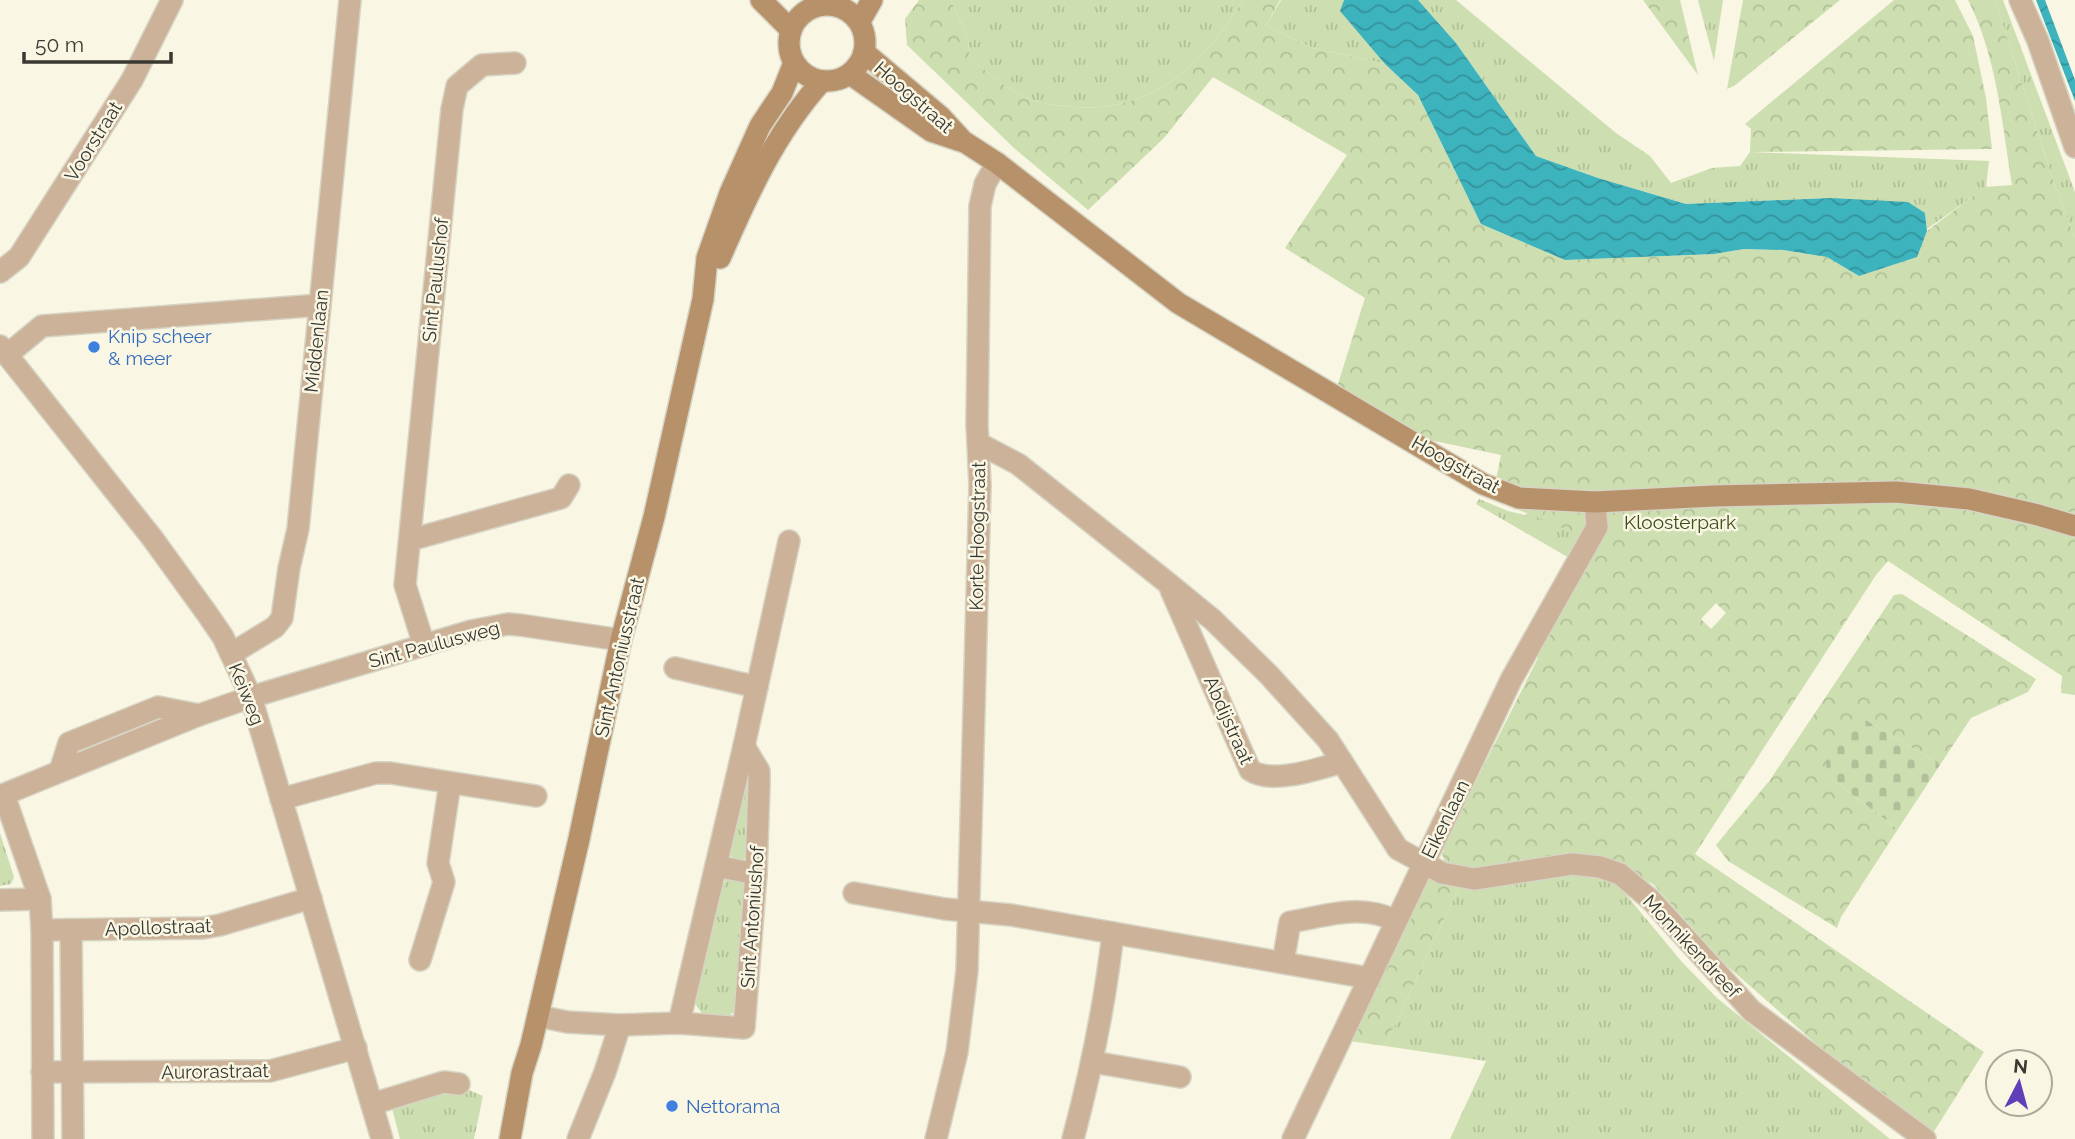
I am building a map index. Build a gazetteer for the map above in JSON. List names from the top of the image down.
{
  "streets": {
    "main road": ["Hoogstraat", "Sint Antoniusstraat"],
    "street": [
      "Voorstraat",
      "Sint Paulushof",
      "Middenlaan",
      "Korte Hoogstraat",
      "Sint Paulusweg",
      "Keiweg",
      "Abdijstraat",
      "Eikenlaan",
      "Sint Antoniushof",
      "Apollostraat",
      "Monnikendreef",
      "Aurorastraat"
    ]
  },
  "crossings": [
    ["Hoogstraat", "Korte Hoogstraat"],
    ["Hoogstraat", "Sint Antoniusstraat"],
    ["Hoogstraat", "Eikenlaan"],
    ["Sint Paulushof", "Sint Paulusweg"],
    ["Middenlaan", "Keiweg"],
    ["Korte Hoogstraat", "Abdijstraat"],
    ["Sint Paulusweg", "Sint Antoniusstraat"],
    ["Sint Paulusweg", "Keiweg"],
    ["Keiweg", "Apollostraat"],
    ["Keiweg", "Aurorastraat"],
    ["Abdijstraat", "Eikenlaan"],
    ["Abdijstraat", "Monnikendreef"],
    ["Eikenlaan", "Monnikendreef"]
  ],
  "parks": ["Kloosterpark"],
  "places": ["Knip scheer & meer", "Nettorama"],
  "scale_bar": "50 m",
  "north": "top"
}
